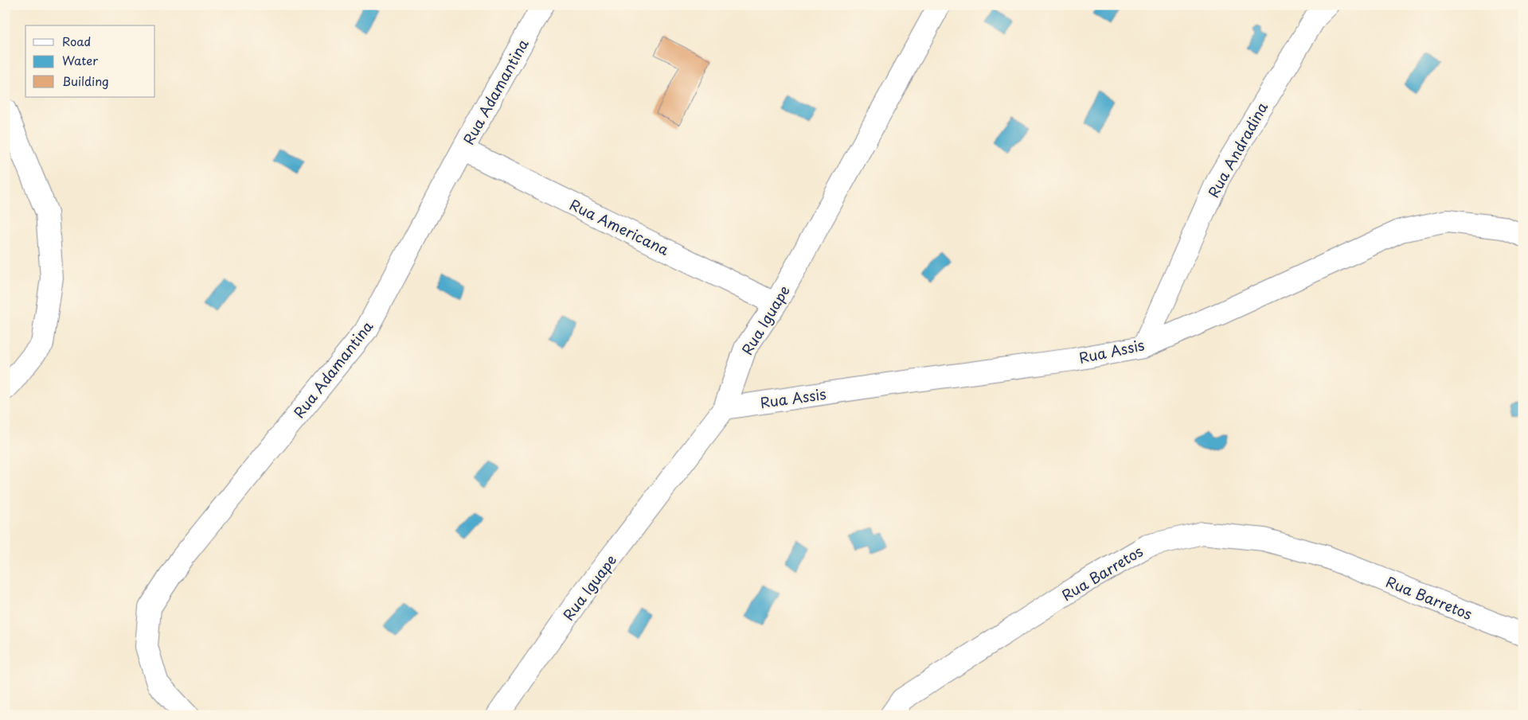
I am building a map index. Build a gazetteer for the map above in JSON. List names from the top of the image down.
{
  "streets": {
    "street": [
      "Rua Adamantina",
      "Rua Andradina",
      "Rua Americana",
      "Rua Iguape",
      "Rua Assis",
      "Rua Barretos"
    ]
  },
  "crossings": [
    ["Rua Adamantina", "Rua Americana"],
    ["Rua Andradina", "Rua Assis"],
    ["Rua Americana", "Rua Iguape"],
    ["Rua Iguape", "Rua Assis"]
  ],
  "legend": ["Road", "Water", "Building"]
}
